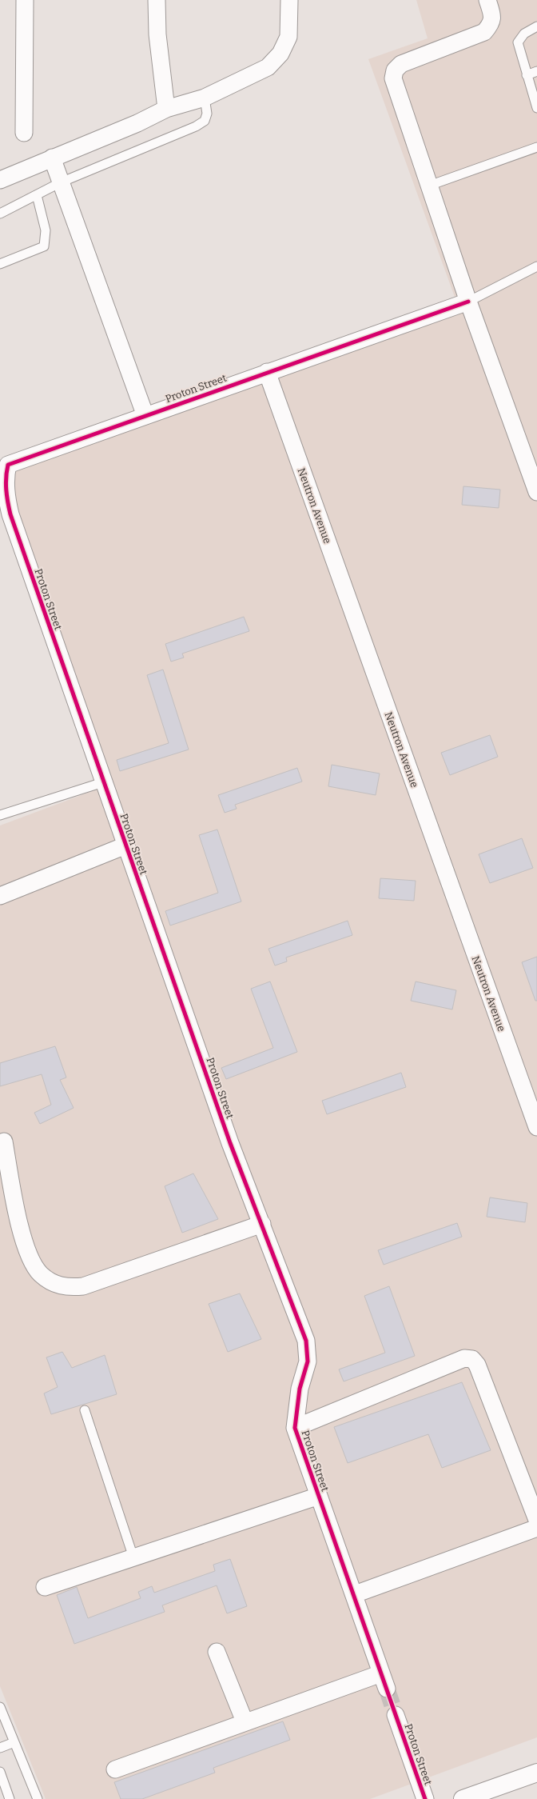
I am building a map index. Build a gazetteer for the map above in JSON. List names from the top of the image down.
{
  "streets": {
    "street": ["Proton Street", "Neutron Avenue"]
  },
  "crossings": [
    ["Proton Street", "Neutron Avenue"]
  ]
}
